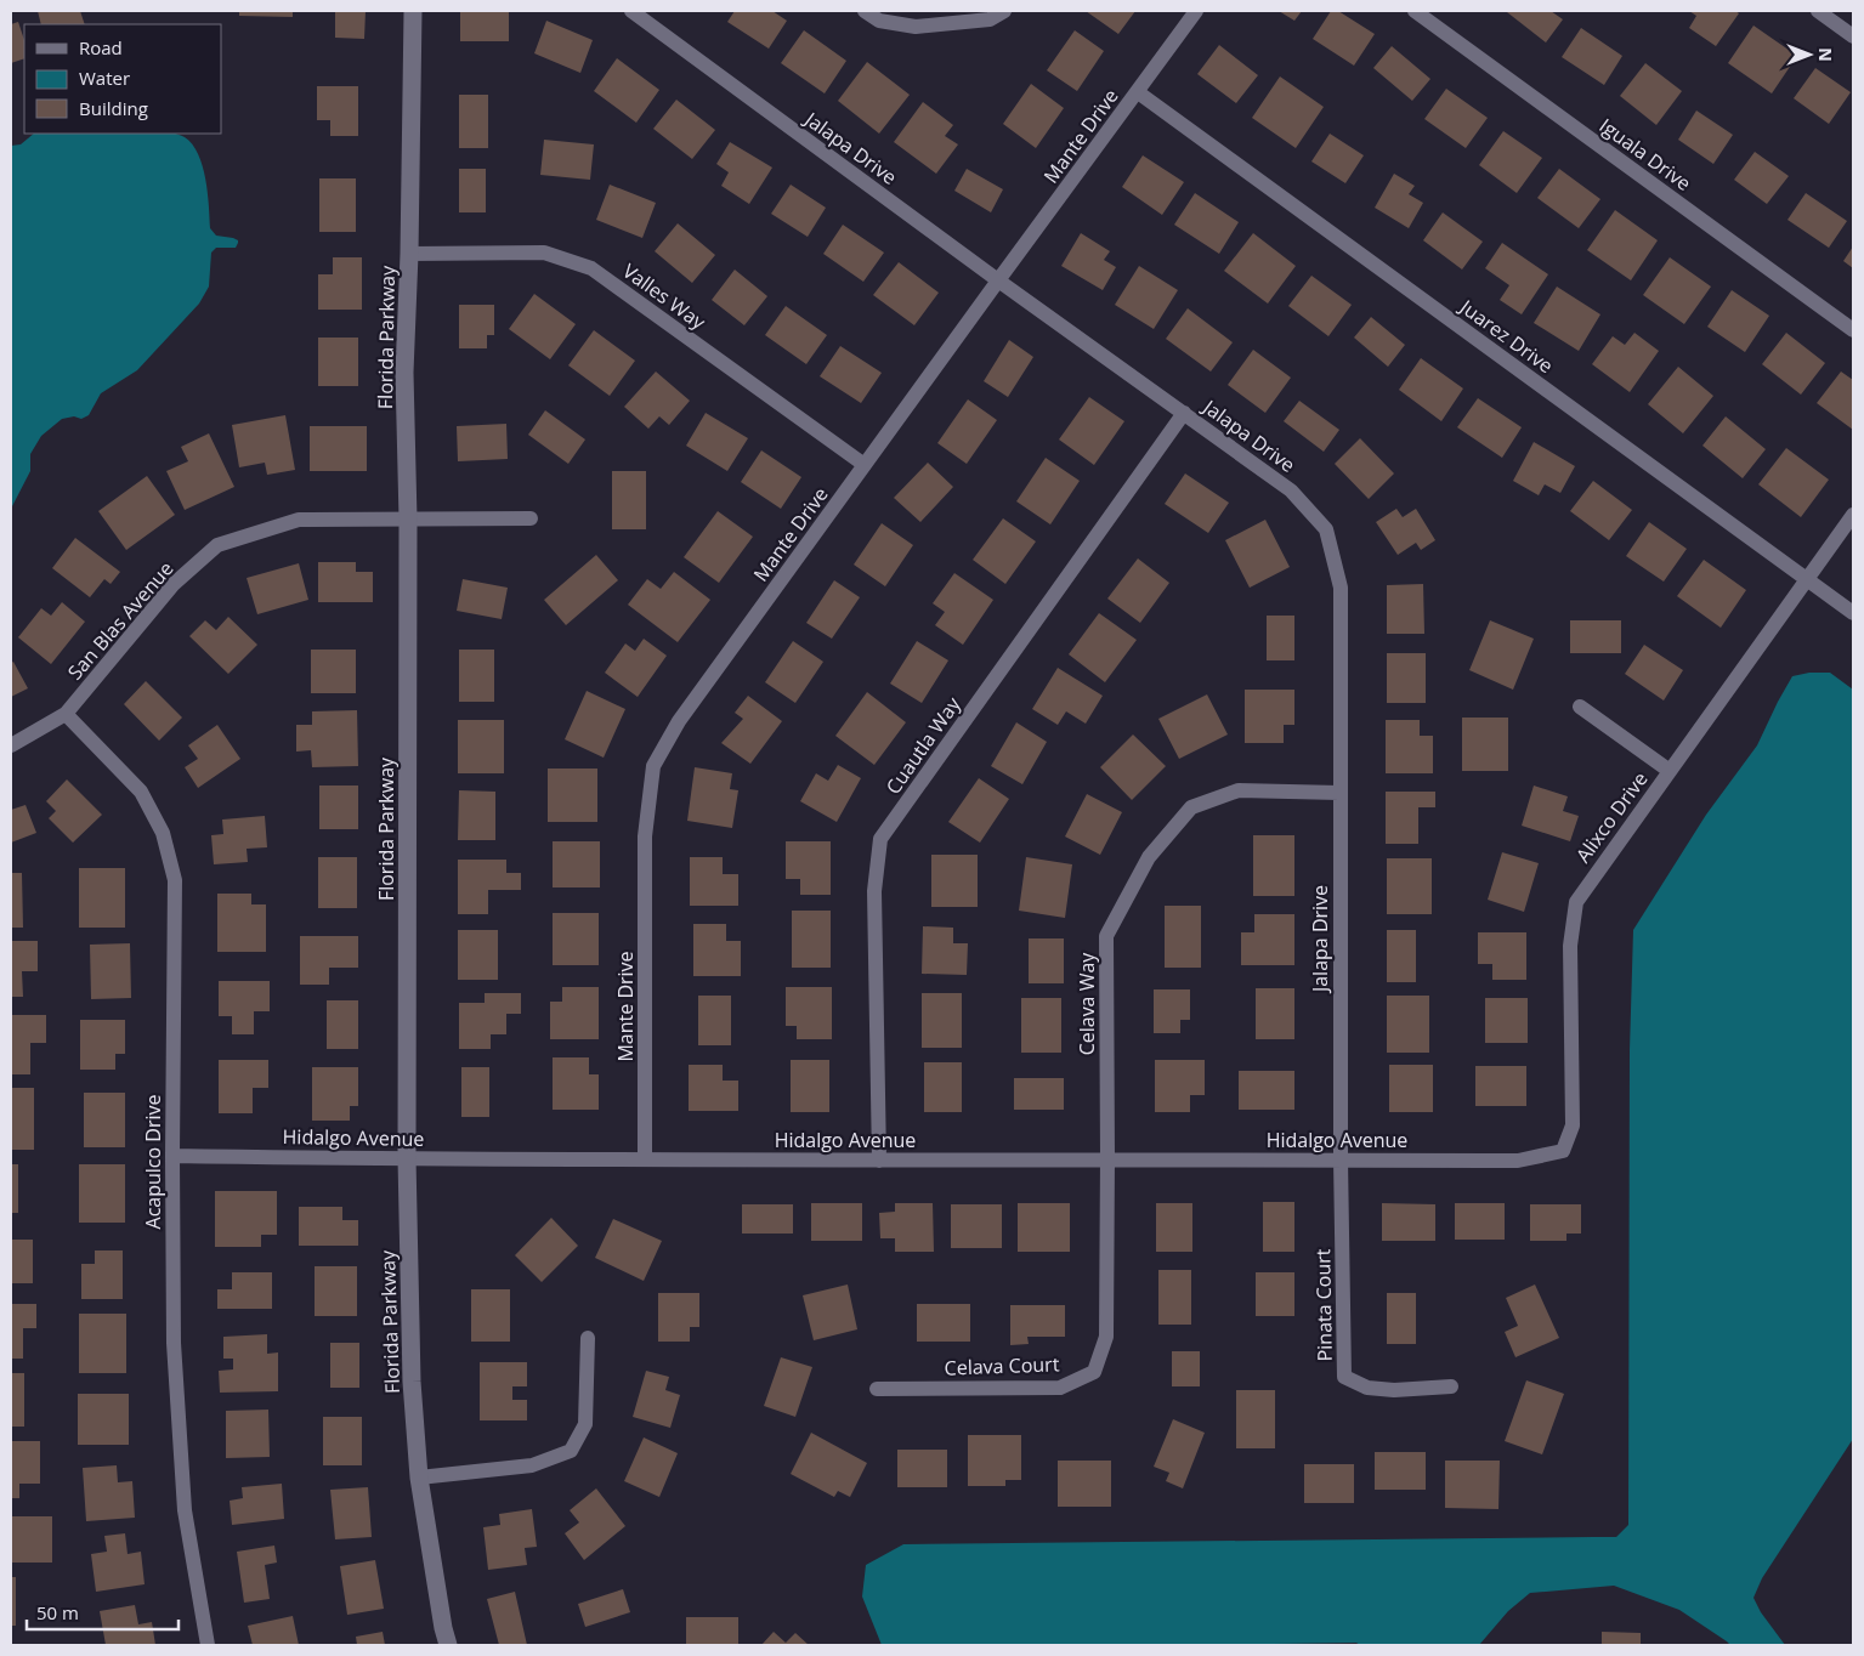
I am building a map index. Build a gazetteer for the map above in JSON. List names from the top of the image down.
{
  "streets": {
    "street": [
      "Mante Drive",
      "Jalapa Drive",
      "Iguala Drive",
      "Valles Way",
      "Juarez Drive",
      "Florida Parkway",
      "San Blas Avenue",
      "Cuautla Way",
      "Alixco Drive",
      "Celava Way",
      "Hidalgo Avenue",
      "Acapulco Drive",
      "Pinata Court",
      "Celava Court"
    ]
  },
  "crossings": [
    ["Mante Drive", "Jalapa Drive"],
    ["Mante Drive", "Valles Way"],
    ["Mante Drive", "Juarez Drive"],
    ["Mante Drive", "Hidalgo Avenue"],
    ["Jalapa Drive", "Cuautla Way"],
    ["Jalapa Drive", "Celava Way"],
    ["Jalapa Drive", "Hidalgo Avenue"],
    ["Jalapa Drive", "Pinata Court"],
    ["Valles Way", "Florida Parkway"],
    ["Juarez Drive", "Alixco Drive"],
    ["Florida Parkway", "San Blas Avenue"],
    ["Florida Parkway", "Hidalgo Avenue"],
    ["San Blas Avenue", "Acapulco Drive"],
    ["Cuautla Way", "Hidalgo Avenue"],
    ["Alixco Drive", "Hidalgo Avenue"],
    ["Celava Way", "Hidalgo Avenue"],
    ["Celava Way", "Celava Court"],
    ["Hidalgo Avenue", "Acapulco Drive"],
    ["Hidalgo Avenue", "Pinata Court"],
    ["Hidalgo Avenue", "Celava Court"]
  ],
  "legend": ["Road", "Water", "Building"],
  "scale_bar": "50 m",
  "north": "right"
}
